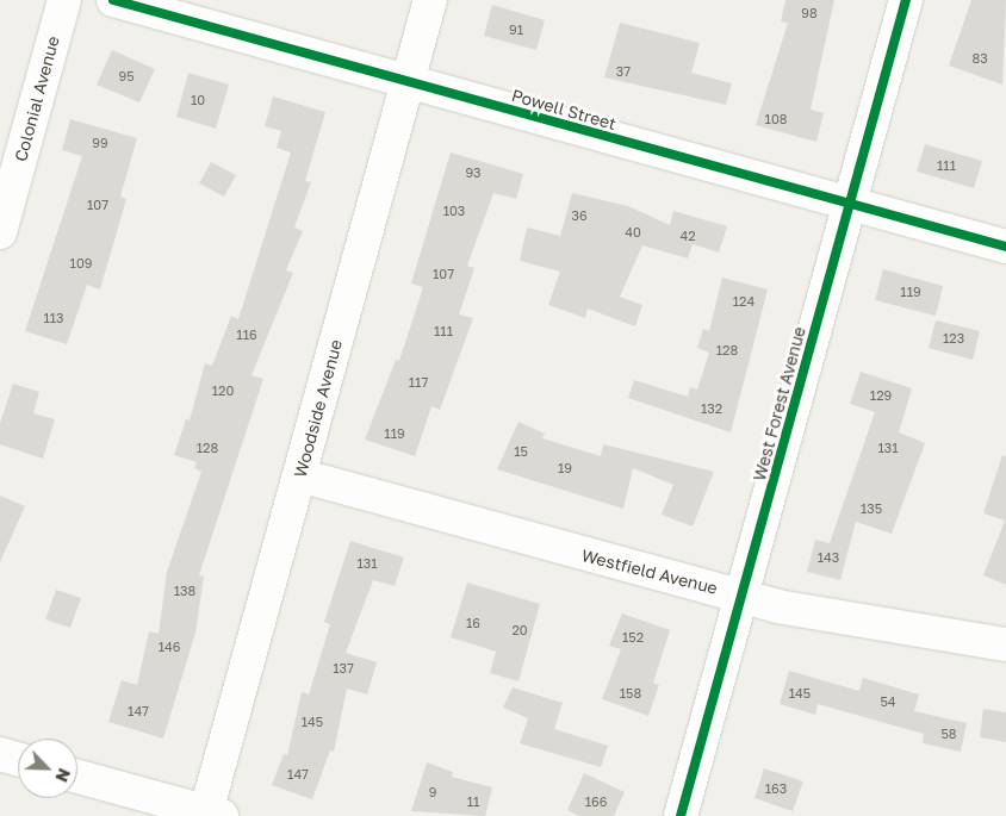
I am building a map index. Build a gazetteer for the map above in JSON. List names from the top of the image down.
{
  "streets": {
    "street": [
      "Colonial Avenue",
      "Powell Street",
      "West Forest Avenue",
      "Woodside Avenue",
      "Westfield Avenue"
    ]
  },
  "crossings": [
    ["Powell Street", "West Forest Avenue"],
    ["Powell Street", "Woodside Avenue"],
    ["West Forest Avenue", "Westfield Avenue"],
    ["Woodside Avenue", "Westfield Avenue"]
  ],
  "house_numbers": [
    "98",
    "91",
    "83",
    "37",
    "95",
    "10",
    "108",
    "99",
    "111",
    "93",
    "107",
    "103",
    "36",
    "40",
    "42",
    "109",
    "107",
    "119",
    "124",
    "113",
    "111",
    "116",
    "123",
    "128",
    "117",
    "120",
    "129",
    "132",
    "119",
    "128",
    "131",
    "15",
    "19",
    "135",
    "143",
    "131",
    "138",
    "16",
    "20",
    "152",
    "146",
    "137",
    "158",
    "145",
    "54",
    "147",
    "145",
    "58",
    "147",
    "163",
    "9",
    "11",
    "166"
  ],
  "north": "bottom right"
}
